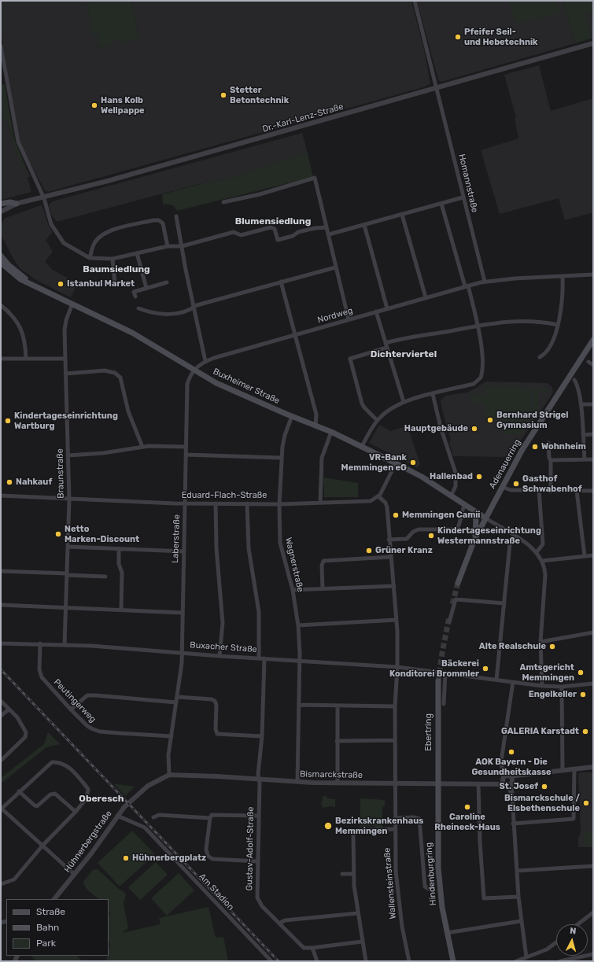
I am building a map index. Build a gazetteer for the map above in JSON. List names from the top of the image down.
{
  "streets": {
    "main road": [
      "Buxheimer Straße",
      "Adenauerring",
      "Ebertring",
      "Hindenburgring"
    ],
    "street": [
      "Dr.-Karl-Lenz-Straße",
      "Homannstraße",
      "Nordweg",
      "Braunstraße",
      "Eduard-Flach-Straße",
      "Laberstraße",
      "Wagnerstraße",
      "Buxacher Straße",
      "Peutingerweg",
      "Bismarckstraße",
      "Hühnerbergstraße",
      "Gustav-Adolf-Straße",
      "Wallensteinstraße",
      "Am Stadion"
    ]
  },
  "crossings": [
    ["Dr.-Karl-Lenz-Straße", "Homannstraße"],
    ["Homannstraße", "Nordweg"],
    ["Nordweg", "Buxheimer Straße"],
    ["Nordweg", "Laberstraße"],
    ["Buxheimer Straße", "Adenauerring"],
    ["Buxheimer Straße", "Braunstraße"],
    ["Buxheimer Straße", "Laberstraße"],
    ["Buxheimer Straße", "Wagnerstraße"],
    ["Braunstraße", "Eduard-Flach-Straße"],
    ["Braunstraße", "Buxacher Straße"],
    ["Eduard-Flach-Straße", "Laberstraße"],
    ["Eduard-Flach-Straße", "Wagnerstraße"],
    ["Eduard-Flach-Straße", "Wallensteinstraße"],
    ["Laberstraße", "Buxacher Straße"],
    ["Laberstraße", "Peutingerweg"],
    ["Laberstraße", "Bismarckstraße"],
    ["Laberstraße", "Hühnerbergstraße"],
    ["Wagnerstraße", "Buxacher Straße"],
    ["Wagnerstraße", "Bismarckstraße"],
    ["Buxacher Straße", "Peutingerweg"],
    ["Buxacher Straße", "Gustav-Adolf-Straße"],
    ["Buxacher Straße", "Wallensteinstraße"],
    ["Ebertring", "Bismarckstraße"],
    ["Ebertring", "Hindenburgring"],
    ["Bismarckstraße", "Hühnerbergstraße"],
    ["Bismarckstraße", "Gustav-Adolf-Straße"],
    ["Bismarckstraße", "Hindenburgring"],
    ["Bismarckstraße", "Wallensteinstraße"],
    ["Hühnerbergstraße", "Am Stadion"]
  ],
  "districts": [
    "Blumensiedlung",
    "Baumsiedlung",
    "Dichterviertel",
    "Oberesch"
  ],
  "places": [
    "Pfeifer Seil- und Hebetechnik",
    "Stetter Betontechnik",
    "Hans Kolb Wellpappe",
    "Istanbul Market",
    "Bernhard Strigel Gymnasium",
    "Kindertageseinrichtung Wartburg",
    "Hauptgebäude",
    "Wohnheim",
    "VR-Bank Memmingen eG",
    "Hallenbad",
    "Nahkauf",
    "Gasthof Schwabenhof",
    "Memmingen Camii",
    "Netto Marken-Discount",
    "Kindertageseinrichtung Westermannstraße",
    "Grüner Kranz",
    "Alte Realschule",
    "Bäckerei Konditorei Brommler",
    "Amtsgericht Memmingen",
    "Engelkeller",
    "GALERIA Karstadt",
    "AOK Bayern - Die Gesundheitskasse",
    "St. Josef",
    "Bismarckschule / Elsbethenschule",
    "Caroline Rheineck-Haus",
    "Bezirkskrankenhaus Memmingen",
    "Hühnerbergplatz"
  ],
  "legend": ["Straße", "Bahn", "Park"],
  "north": "top"
}
